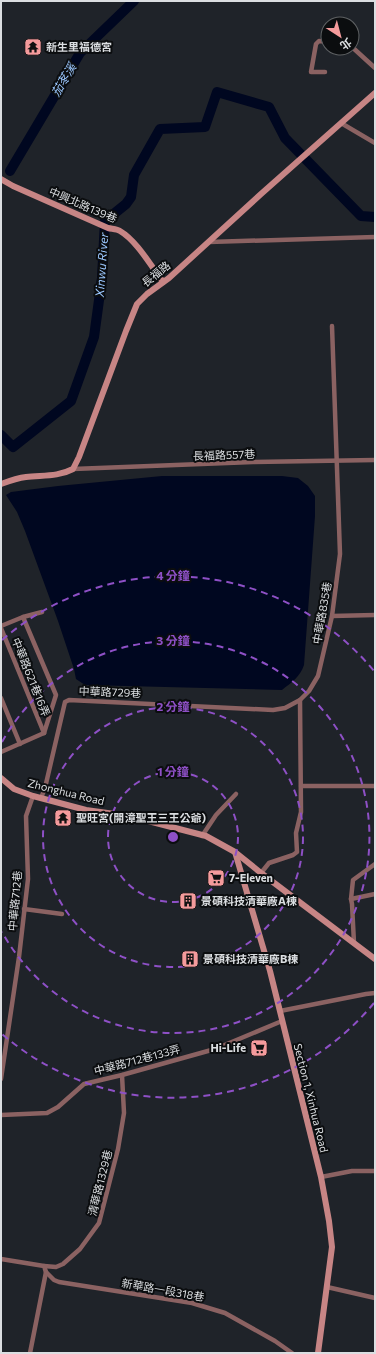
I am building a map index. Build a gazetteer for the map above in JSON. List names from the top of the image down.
{
  "streets": {
    "street": [
      "中興北路139巷",
      "長福路",
      "長福路557巷",
      "中華路835巷",
      "中華路621巷16弄",
      "中華路729巷",
      "Zhonghua Road",
      "中華路712巷",
      "中華路712巷133弄",
      "Section 1, Xinhua Road",
      "清華路1329巷",
      "新華路一段318巷"
    ]
  },
  "crossings": [
    ["中興北路139巷", "長福路"],
    ["長福路", "長福路557巷"],
    ["長福路557巷", "中華路835巷"],
    ["中華路835巷", "中華路729巷"],
    ["中華路729巷", "Zhonghua Road"],
    ["Zhonghua Road", "中華路712巷"],
    ["Zhonghua Road", "Section 1, Xinhua Road"],
    ["中華路712巷133弄", "Section 1, Xinhua Road"],
    ["中華路712巷133弄", "清華路1329巷"]
  ],
  "water": ["茄苳溪", "Xinwu River"],
  "places": {
    "temple": ["新生里福德宮", "聖旺宮(開漳聖王三王公爺)"],
    "supermarket": ["7-Eleven", "Hi-Life"],
    "building": ["景碩科技清華廠A棟", "景碩科技清華廠B棟"]
  },
  "north": "bottom right",
  "rings": [
    "4 分鐘",
    "3 分鐘",
    "2 分鐘",
    "1 分鐘"
  ]
}
